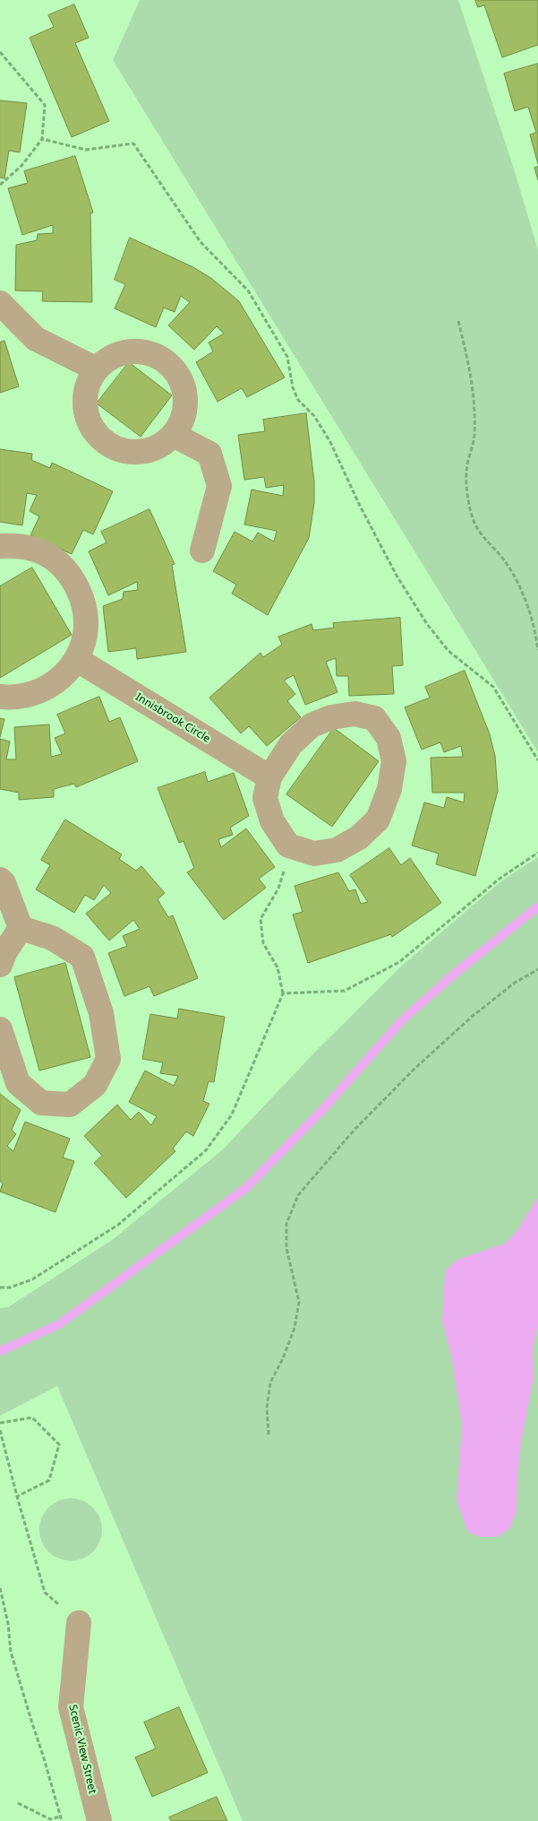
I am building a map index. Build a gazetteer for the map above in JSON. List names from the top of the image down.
{
  "streets": {
    "street": ["Innisbrook Circle", "Scenic View Street"]
  }
}
